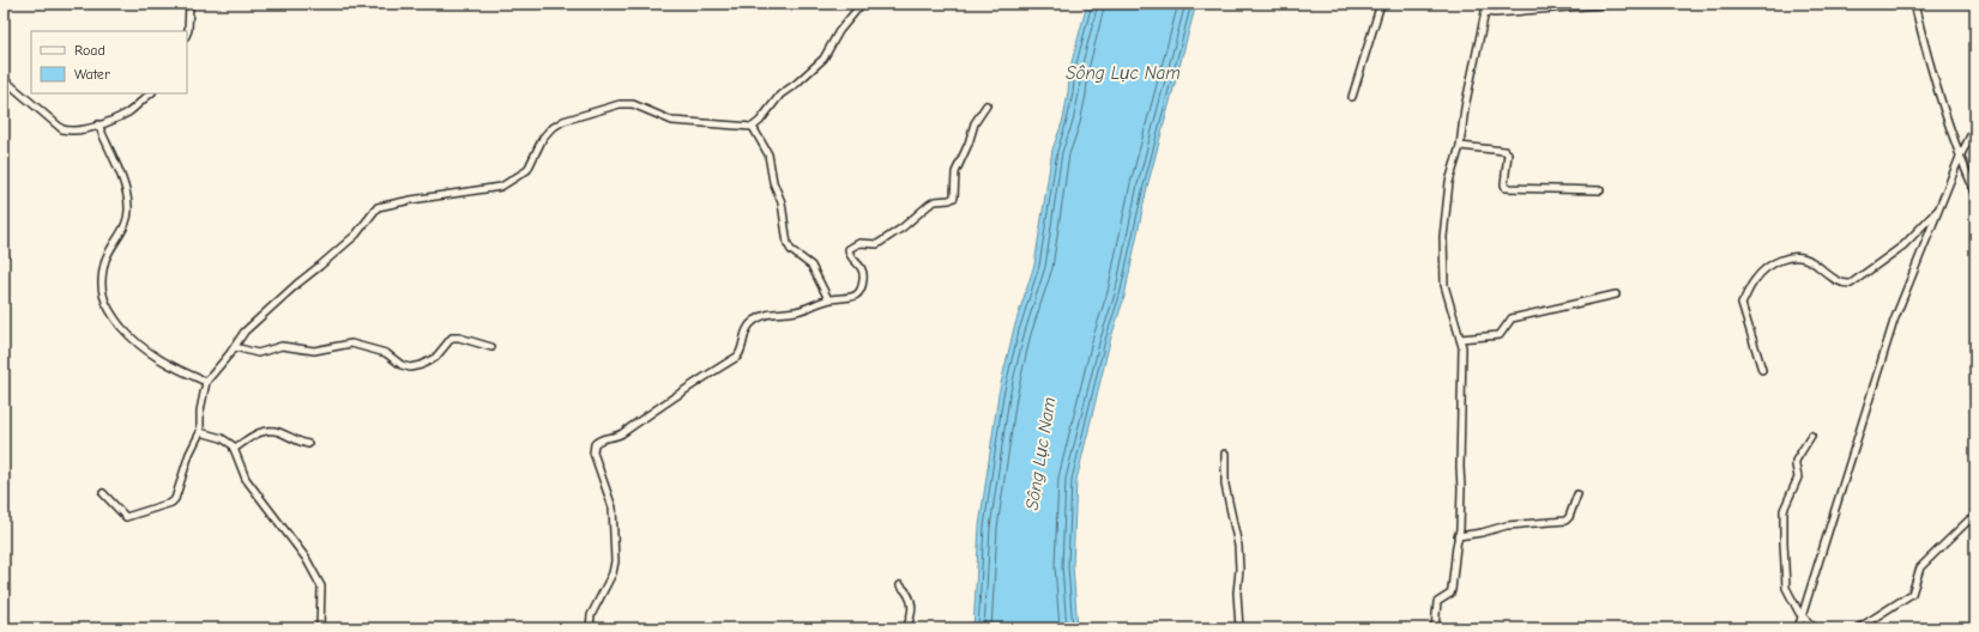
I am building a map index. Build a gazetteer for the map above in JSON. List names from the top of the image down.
{
  "water": ["Sông Lục Nam"],
  "legend": ["Road", "Water"]
}
